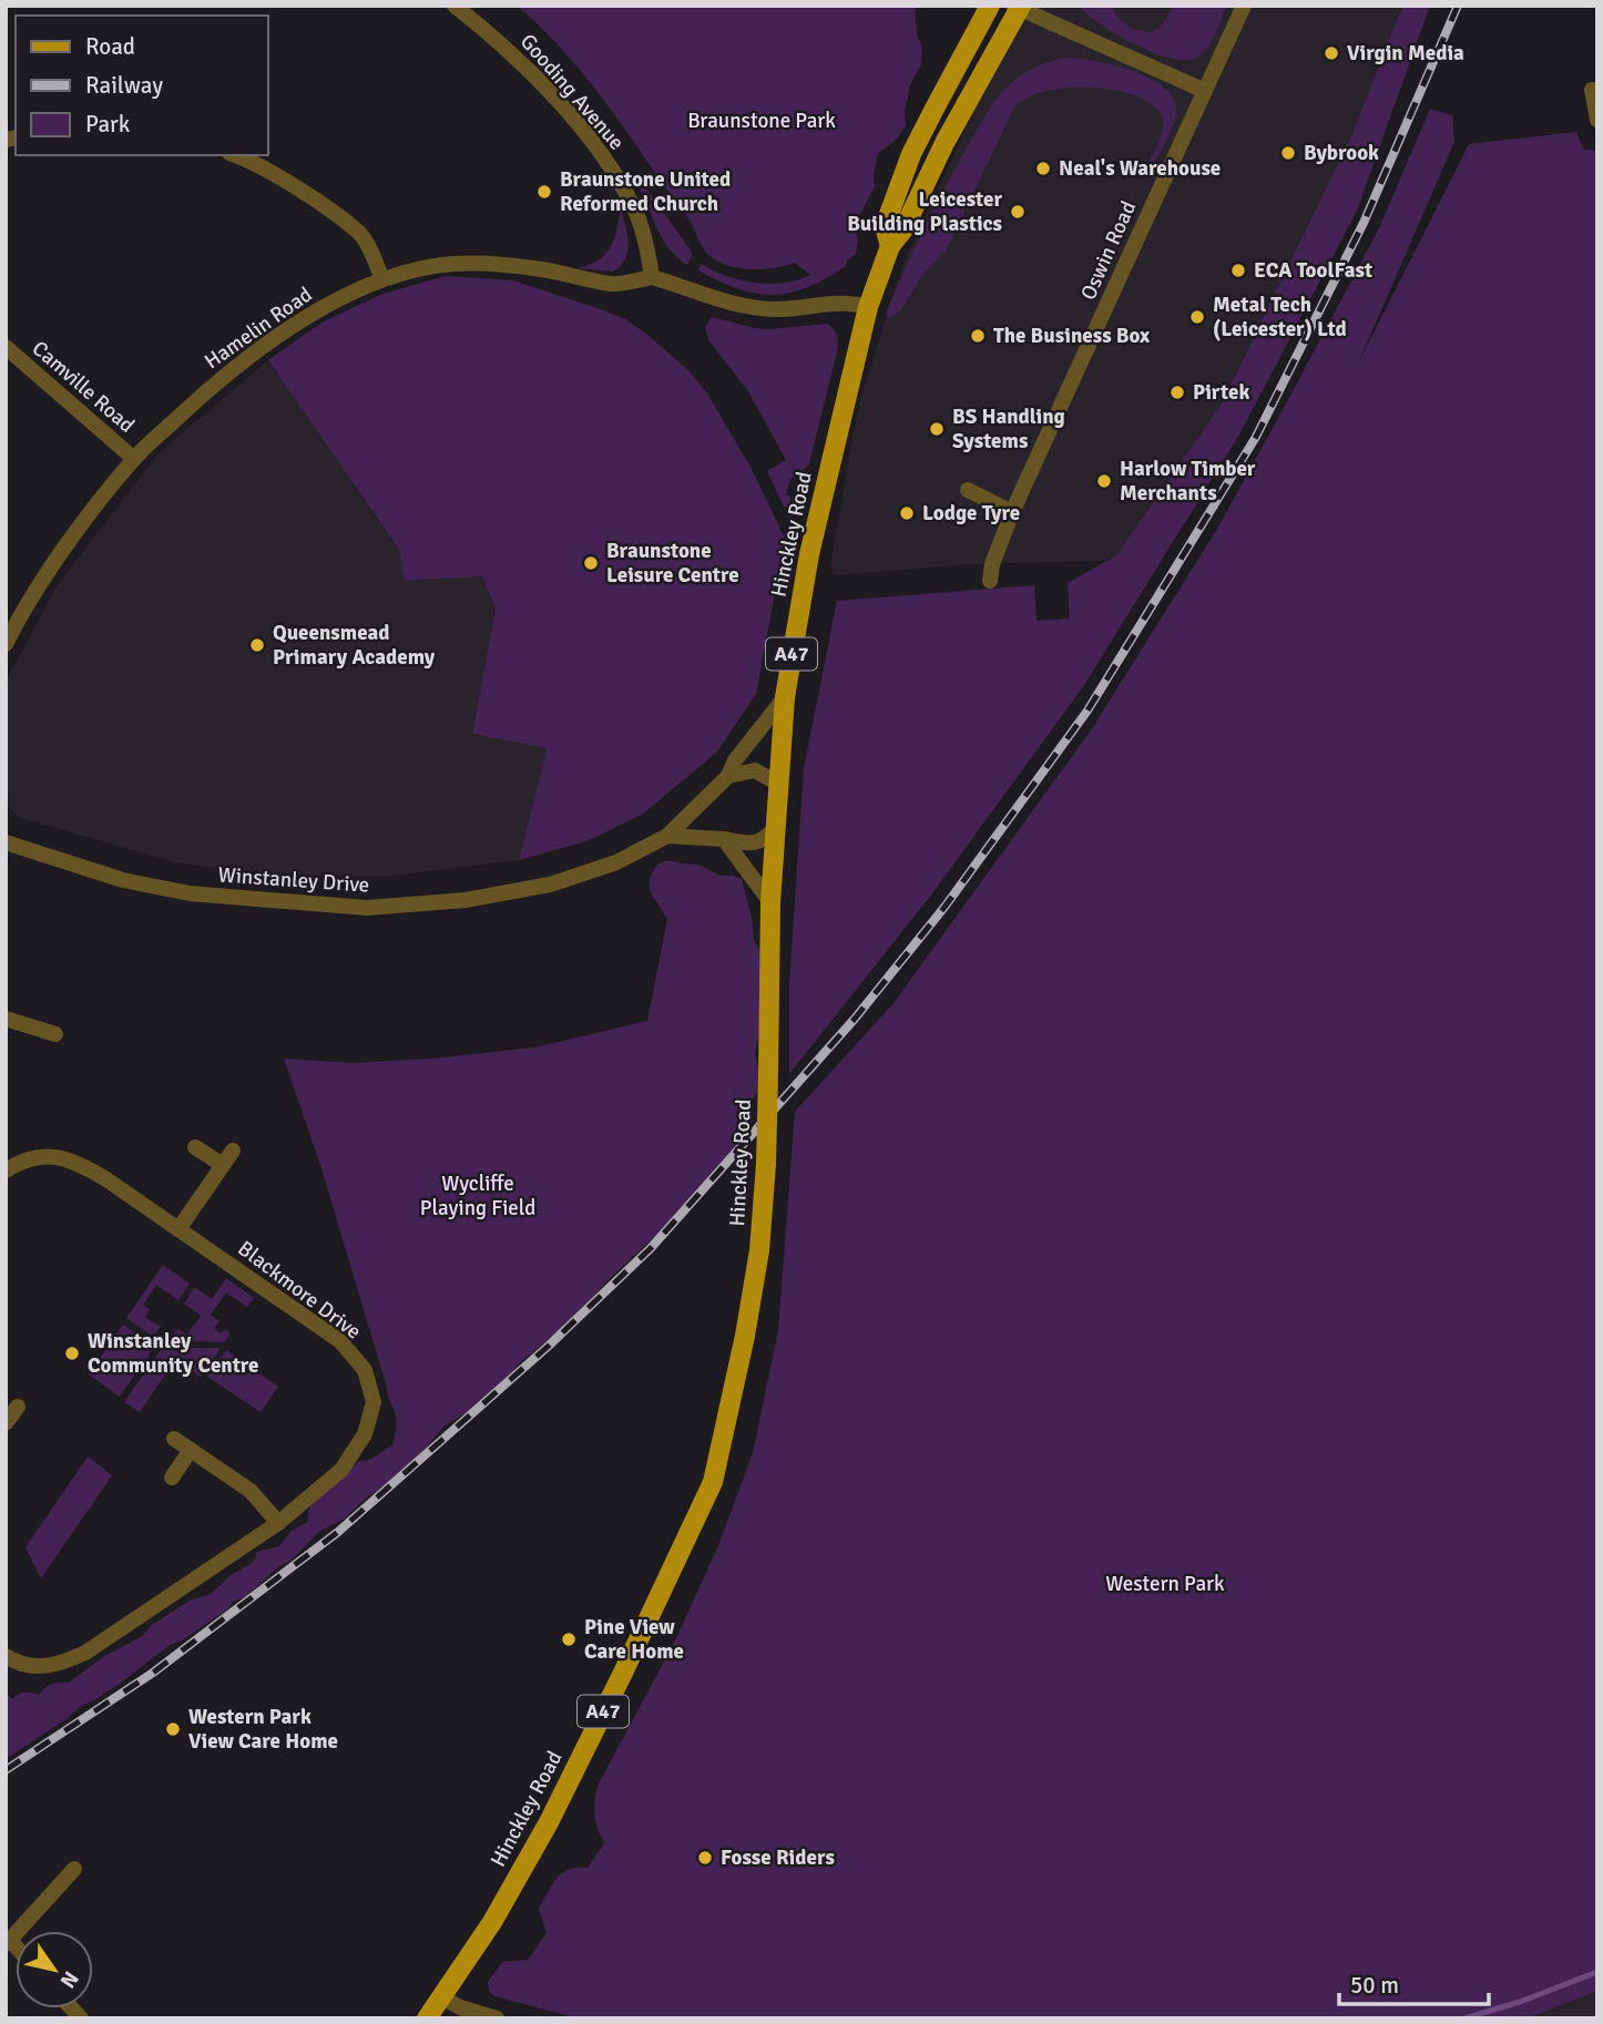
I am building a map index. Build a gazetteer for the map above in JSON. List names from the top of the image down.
{
  "streets": {
    "main road": ["Hinckley Road", "A47"],
    "street": [
      "Gooding Avenue",
      "Oswin Road",
      "Hamelin Road",
      "Camville Road",
      "Winstanley Drive",
      "Blackmore Drive"
    ]
  },
  "crossings": [
    ["Gooding Avenue", "Hamelin Road"],
    ["Hamelin Road", "Camville Road"],
    ["Hinckley Road", "Winstanley Drive"]
  ],
  "parks": ["Braunstone Park", "Wycliffe Playing Field", "Western Park"],
  "places": [
    "Virgin Media",
    "Bybrook",
    "Neal's Warehouse",
    "Braunstone United Reformed Church",
    "Leicester Building Plastics",
    "ECA ToolFast",
    "Metal Tech (Leicester) Ltd",
    "The Business Box",
    "Pirtek",
    "BS Handling Systems",
    "Harlow Timber Merchants",
    "Lodge Tyre",
    "Braunstone Leisure Centre",
    "Queensmead Primary Academy",
    "Winstanley Community Centre",
    "Pine View Care Home",
    "Western Park View Care Home",
    "Fosse Riders"
  ],
  "legend": ["Road", "Railway", "Park"],
  "scale_bar": "50 m",
  "north": "bottom right"
}
